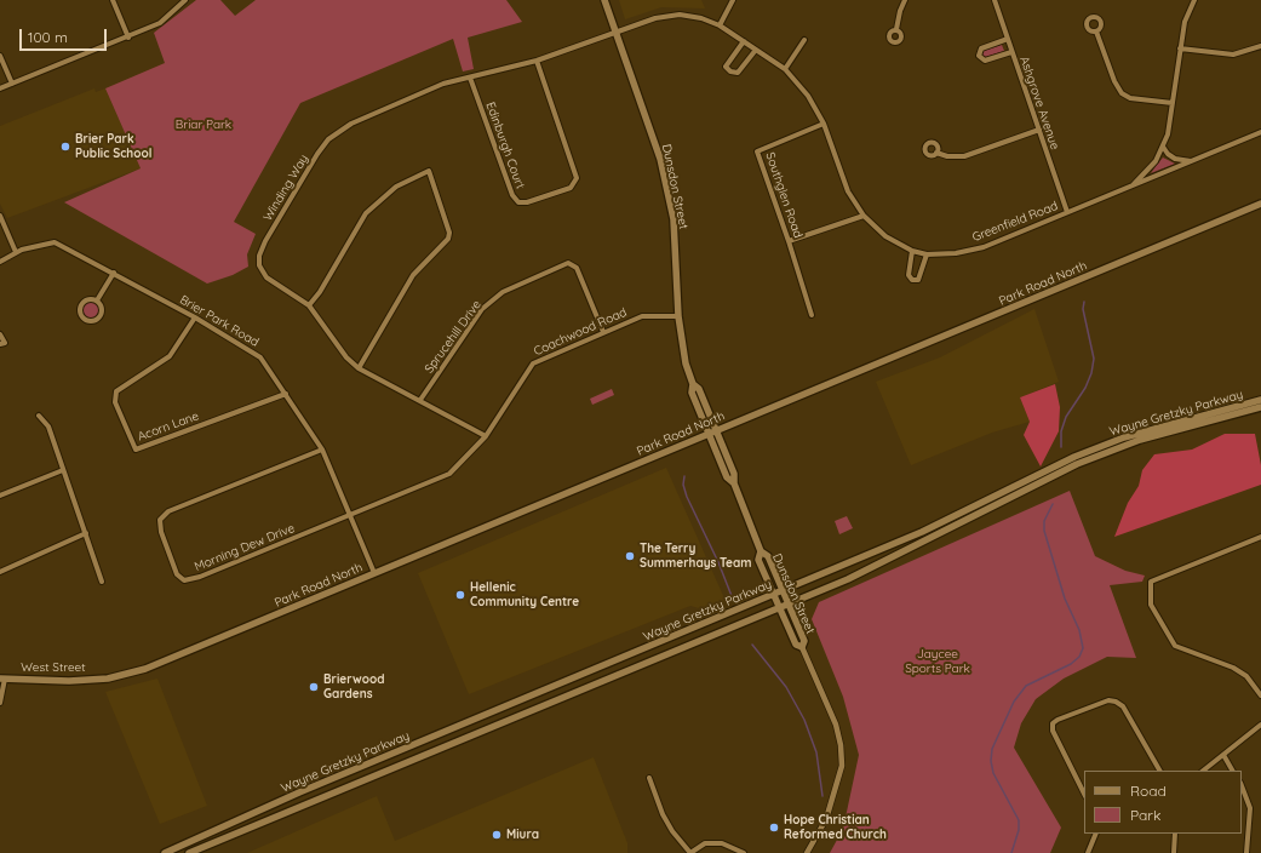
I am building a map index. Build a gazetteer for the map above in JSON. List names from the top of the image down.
{
  "streets": {
    "main road": [
      "Dunsdon Street",
      "Park Road North",
      "Wayne Gretzky Parkway",
      "West Street"
    ],
    "street": [
      "Ashgrove Avenue",
      "Edinburgh Court",
      "Winding Way",
      "Southglen Road",
      "Greenfield Road",
      "Brier Park Road",
      "Coachwood Road",
      "Sprucehill Drive",
      "Acorn Lane",
      "Morning Dew Drive"
    ]
  },
  "crossings": [
    ["Ashgrove Avenue", "Greenfield Road"],
    ["Edinburgh Court", "Winding Way"],
    ["Dunsdon Street", "Winding Way"],
    ["Dunsdon Street", "Greenfield Road"],
    ["Dunsdon Street", "Park Road North"],
    ["Dunsdon Street", "Coachwood Road"],
    ["Dunsdon Street", "Wayne Gretzky Parkway"],
    ["Winding Way", "Greenfield Road"],
    ["Winding Way", "Coachwood Road"],
    ["Winding Way", "Sprucehill Drive"],
    ["Southglen Road", "Greenfield Road"],
    ["Park Road North", "Brier Park Road"],
    ["Park Road North", "West Street"],
    ["Brier Park Road", "Coachwood Road"],
    ["Brier Park Road", "Acorn Lane"],
    ["Brier Park Road", "Morning Dew Drive"],
    ["Coachwood Road", "Sprucehill Drive"],
    ["Coachwood Road", "Morning Dew Drive"]
  ],
  "parks": ["Briar Park", "Jaycee Sports Park"],
  "places": [
    "Brier Park Public School",
    "The Terry Summerhays Team",
    "Hellenic Community Centre",
    "Brierwood Gardens",
    "Hope Christian Reformed Church",
    "Miura"
  ],
  "legend": ["Road", "Park"],
  "scale_bar": "100 m"
}
